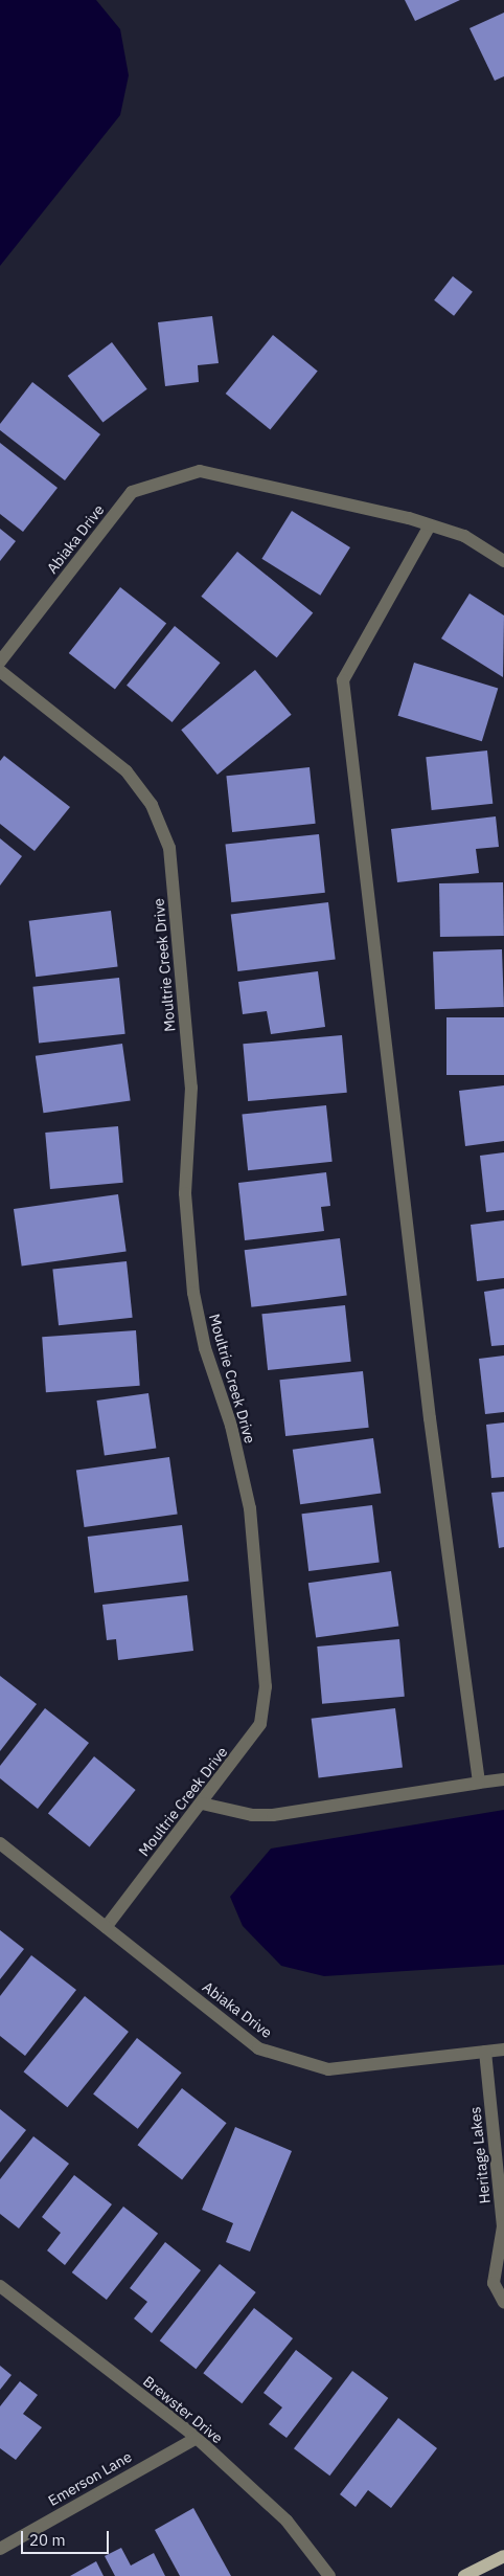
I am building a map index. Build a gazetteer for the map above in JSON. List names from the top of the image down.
{
  "streets": {
    "street": [
      "Abiaka Drive",
      "Moultrie Creek Drive",
      "Heritage Lakes",
      "Brewster Drive",
      "Emerson Lane"
    ]
  },
  "crossings": [
    ["Abiaka Drive", "Moultrie Creek Drive"],
    ["Abiaka Drive", "Heritage Lakes"],
    ["Brewster Drive", "Emerson Lane"]
  ],
  "scale_bar": "20 m"
}
